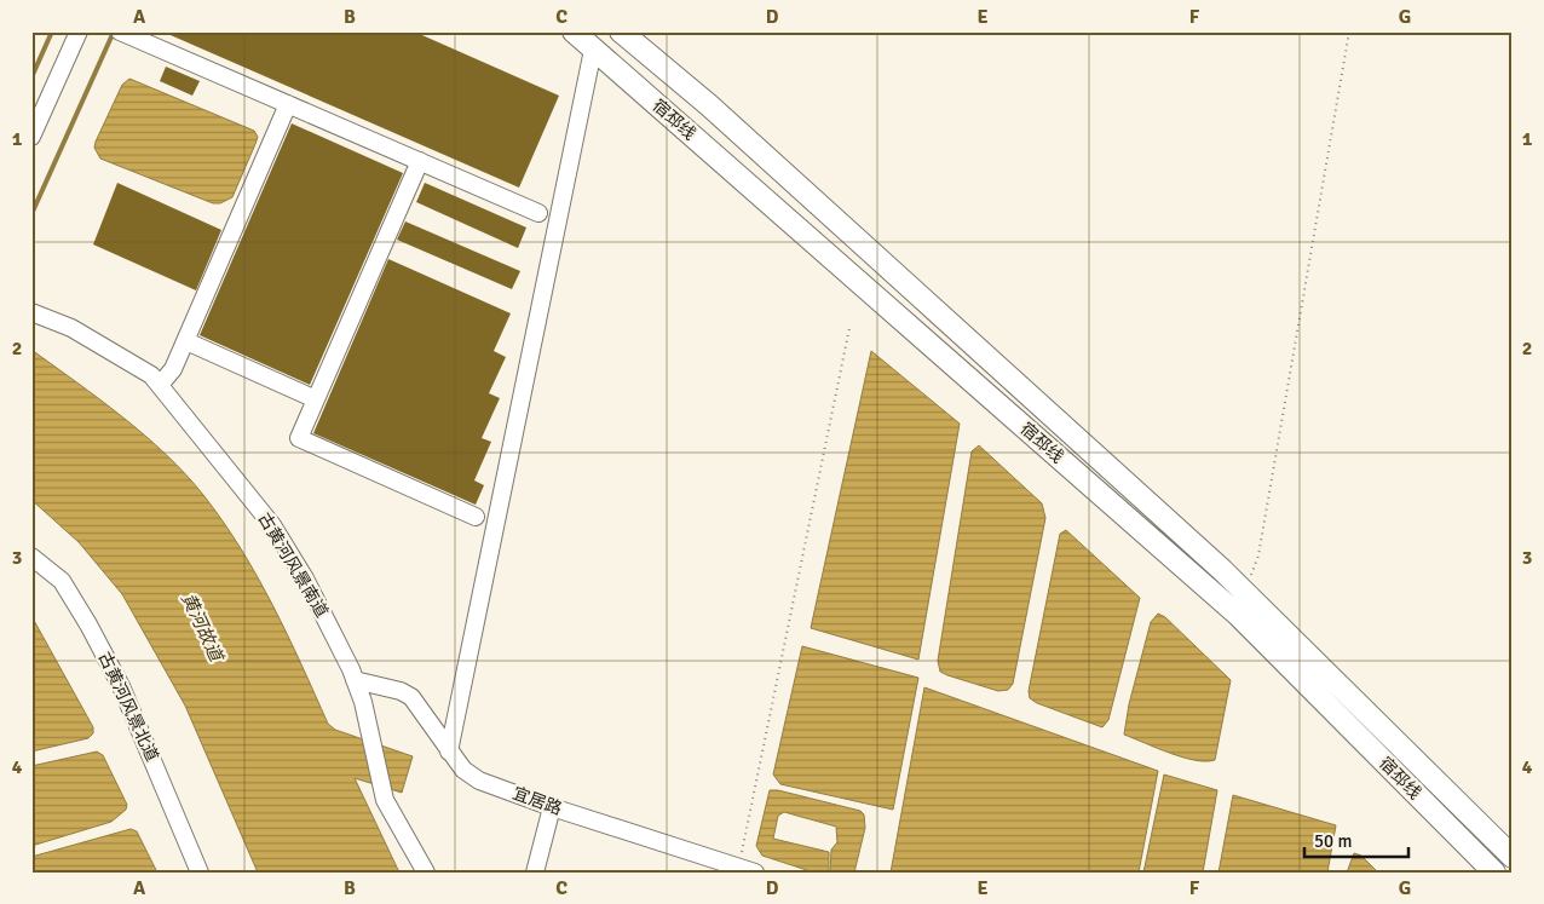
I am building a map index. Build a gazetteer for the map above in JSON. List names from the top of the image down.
{
  "streets": {
    "main road": ["宿邳线"],
    "street": ["古黄河风景南道", "古黄河风景北道", "宜居路"]
  },
  "crossings": [
    ["古黄河风景南道", "宜居路"]
  ],
  "water": ["黄河故道"],
  "scale_bar": "50 m",
  "grid": {
    "columns": [
      "A",
      "B",
      "C",
      "D",
      "E",
      "F",
      "G"
    ],
    "rows": [
      "1",
      "2",
      "3",
      "4"
    ]
  }
}
